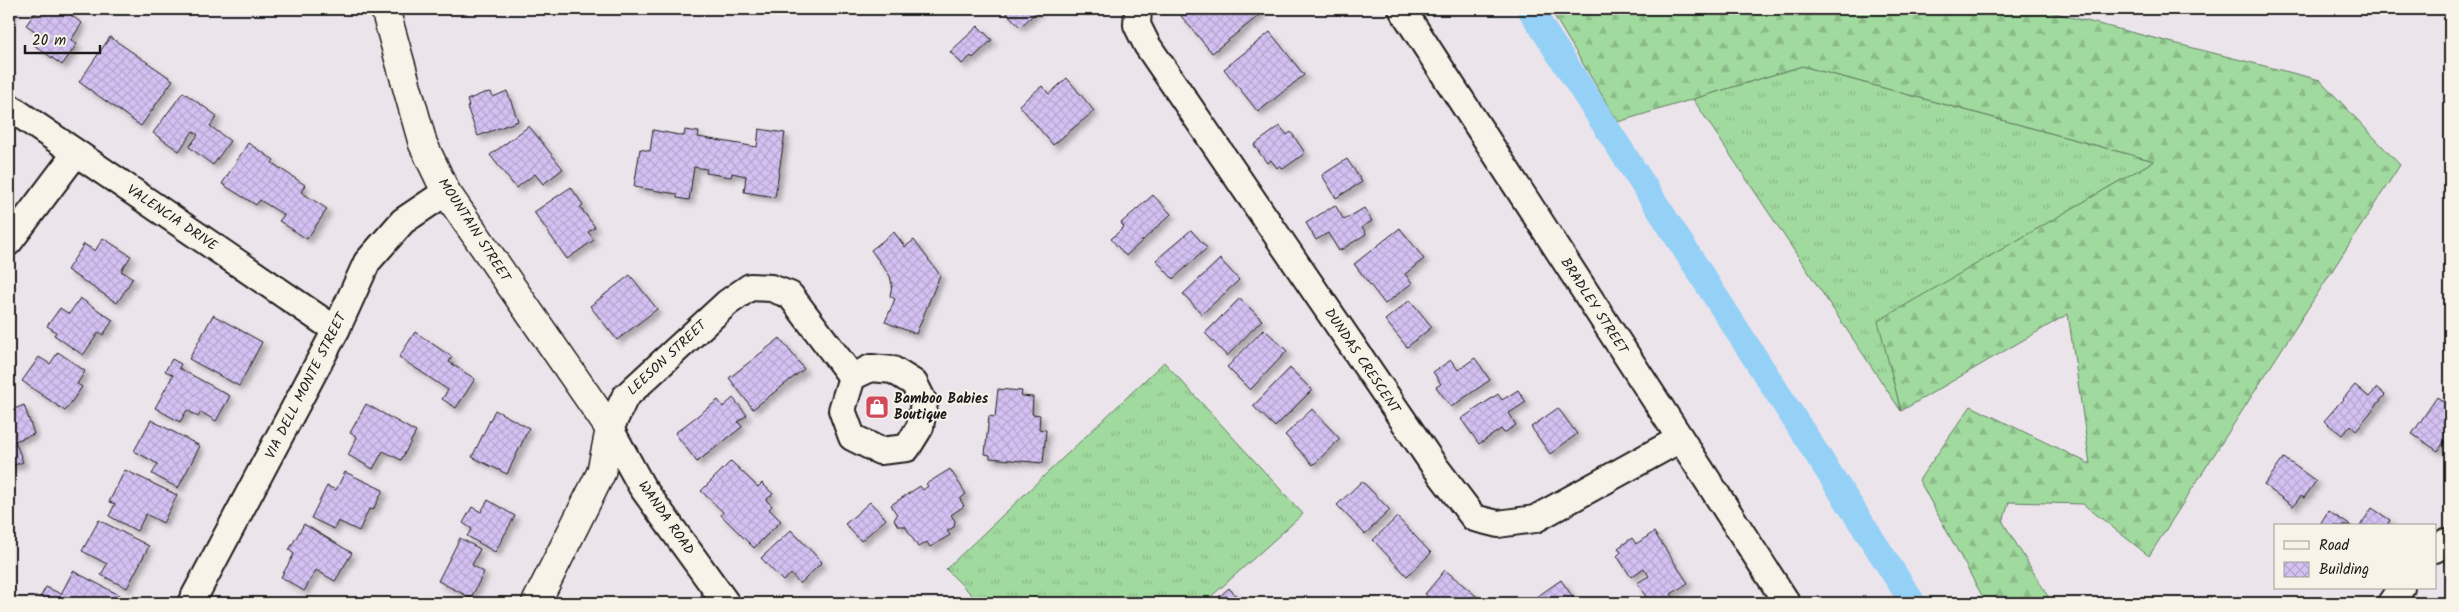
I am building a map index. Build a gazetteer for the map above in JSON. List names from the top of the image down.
{
  "streets": {
    "street": [
      "VALENCIA DRIVE",
      "MOUNTAIN STREET",
      "BRADLEY STREET",
      "LEESON STREET",
      "DUNDAS CRESCENT",
      "VIA DELL MONTE STREET",
      "WANDA ROAD"
    ]
  },
  "crossings": [
    ["VALENCIA DRIVE", "VIA DELL MONTE STREET"],
    ["MOUNTAIN STREET", "LEESON STREET"],
    ["MOUNTAIN STREET", "VIA DELL MONTE STREET"],
    ["MOUNTAIN STREET", "WANDA ROAD"],
    ["BRADLEY STREET", "DUNDAS CRESCENT"],
    ["LEESON STREET", "WANDA ROAD"]
  ],
  "places": {
    "shop": ["Bamboo Babies Boutique"]
  },
  "legend": ["Road", "Building"],
  "scale_bar": "20 m"
}
